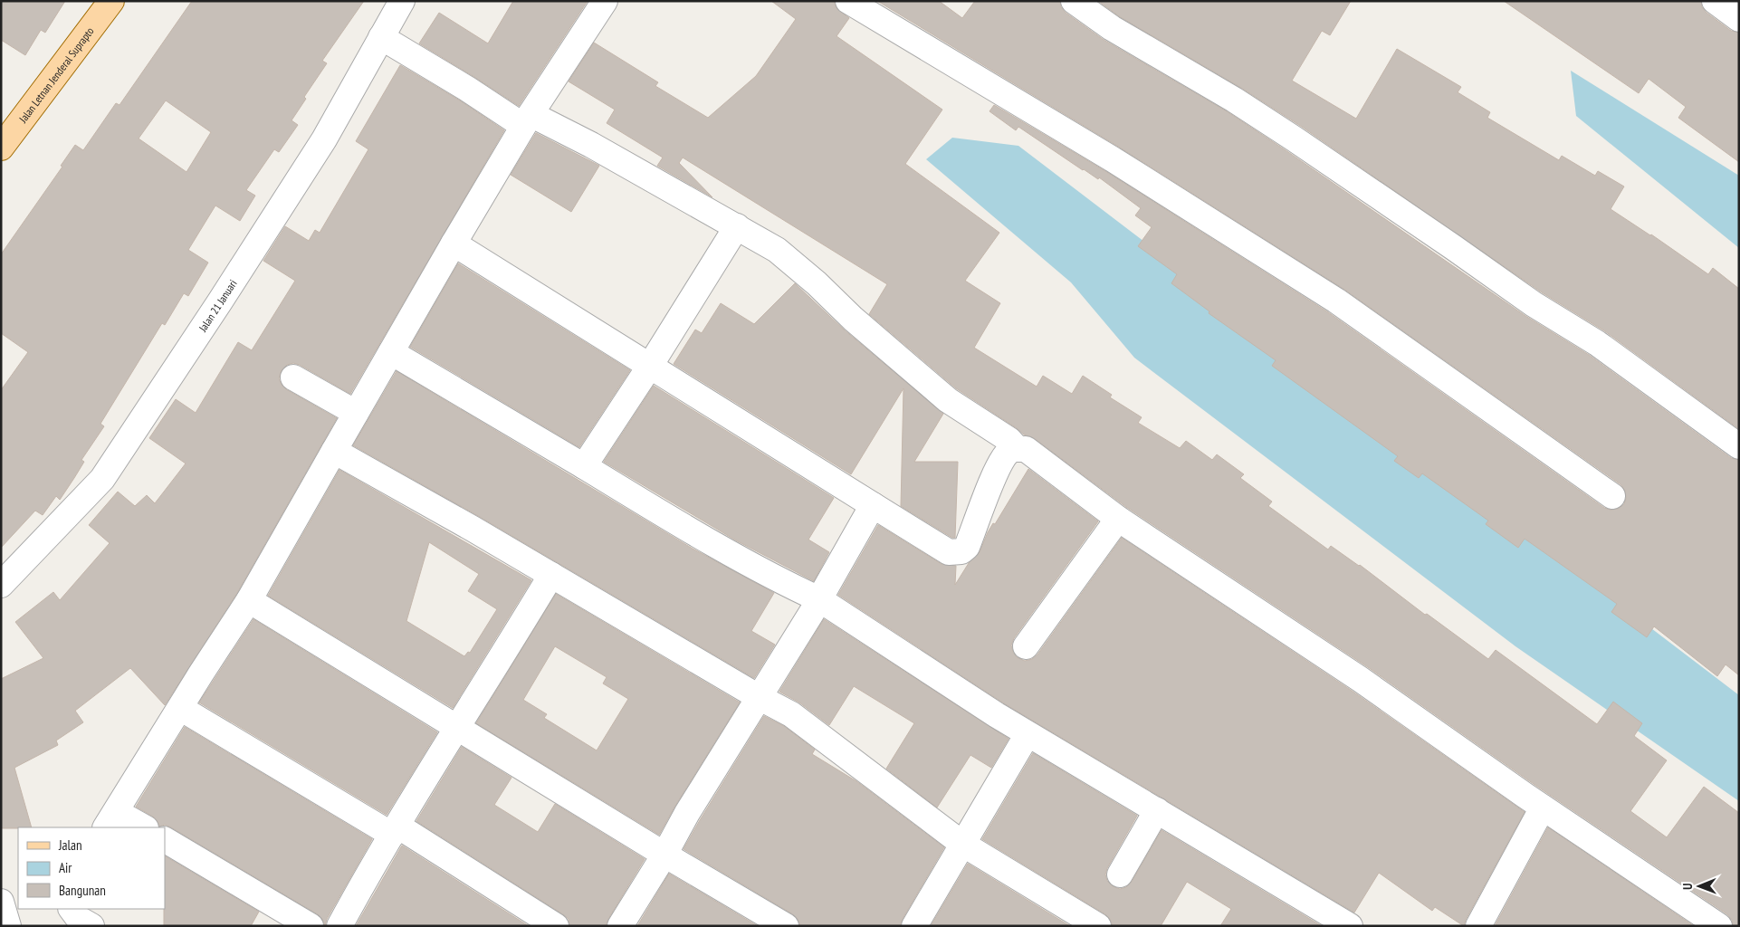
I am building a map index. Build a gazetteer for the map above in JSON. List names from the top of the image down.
{
  "streets": {
    "main road": ["Jalan Letnan Jenderal Suprapto"],
    "street": ["Jalan 21 Januari"]
  },
  "legend": ["Jalan", "Air", "Bangunan"],
  "north": "left"
}
